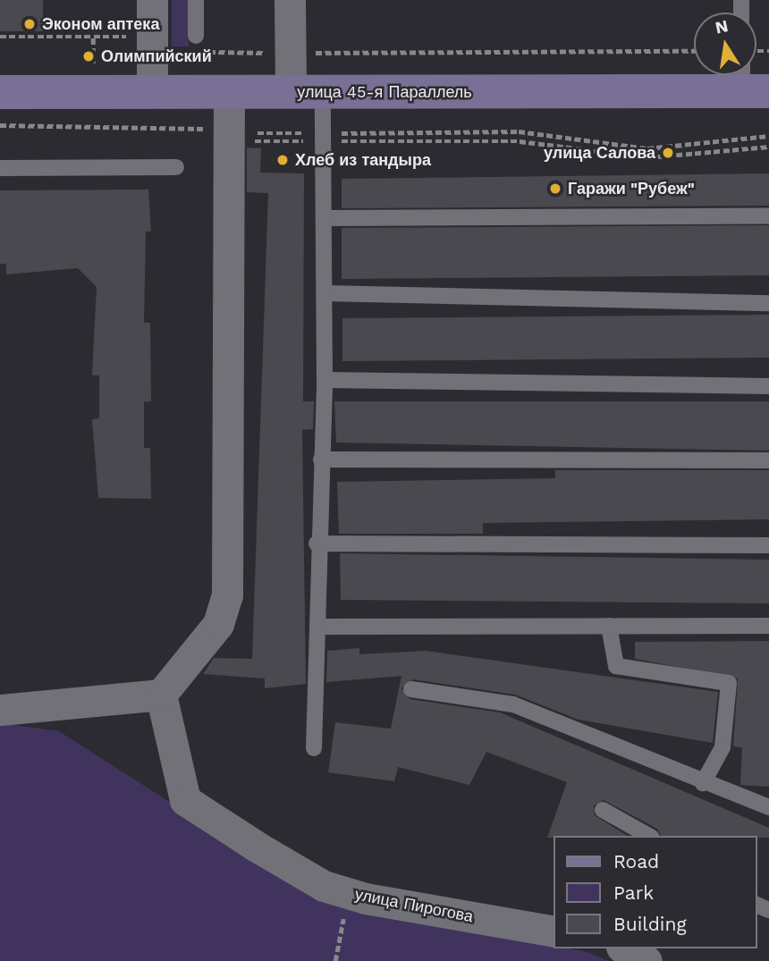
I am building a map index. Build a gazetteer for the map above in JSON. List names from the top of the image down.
{
  "streets": {
    "main road": ["улица 45-я Параллель"],
    "street": ["улица Пирогова"]
  },
  "places": [
    "Эконом аптека",
    "Олимпийский",
    "улица Салова",
    "Хлеб из тандыра",
    "Гаражи \"Рубеж\""
  ],
  "legend": ["Road", "Park", "Building"],
  "north": "top"
}
